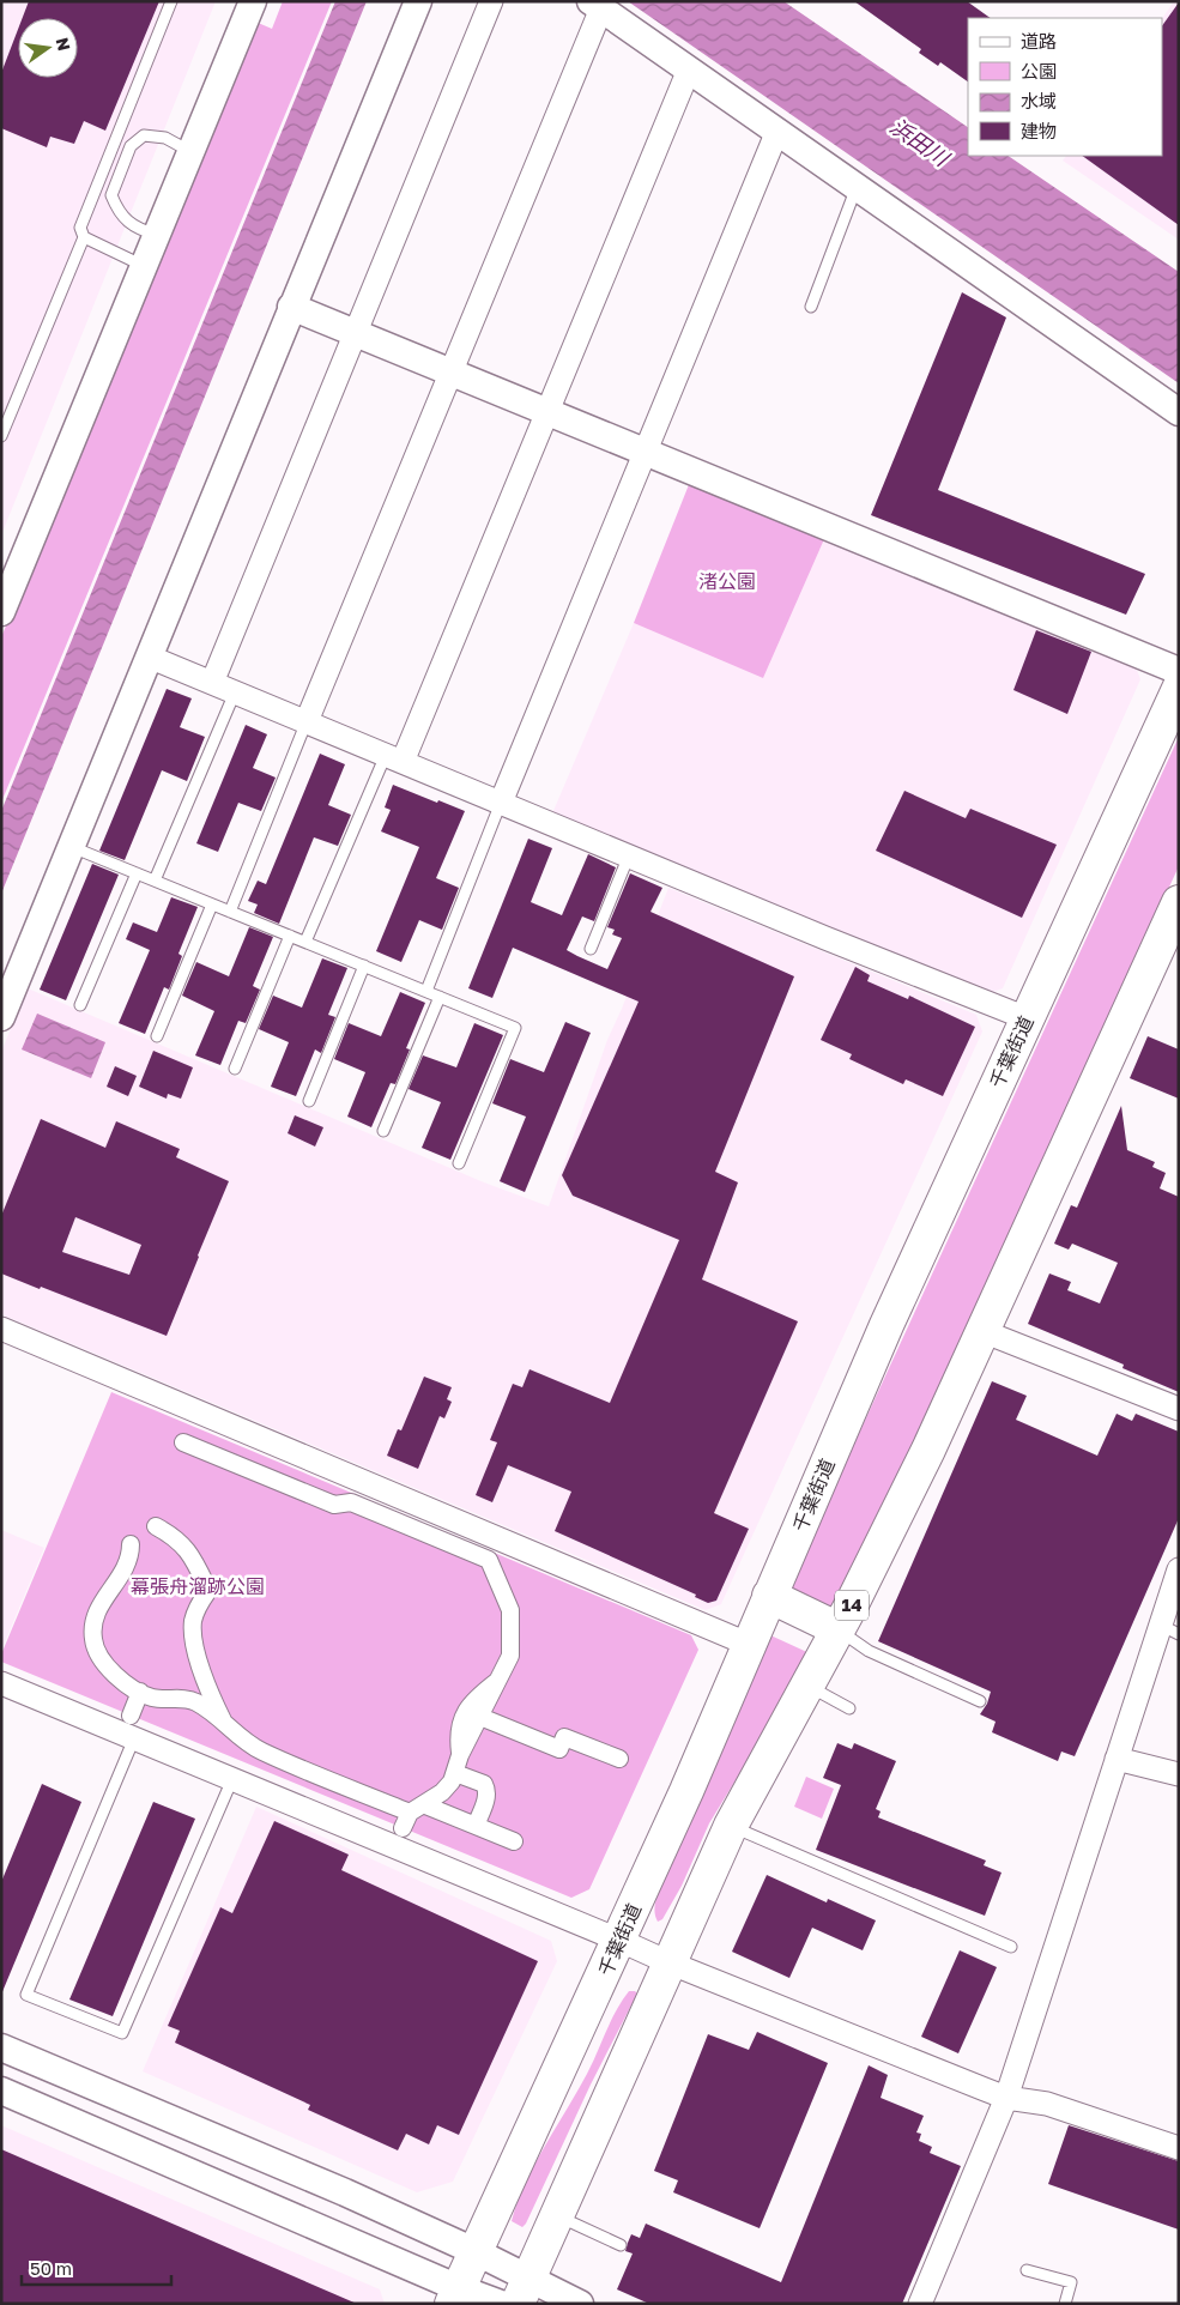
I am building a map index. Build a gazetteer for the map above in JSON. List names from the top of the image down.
{
  "streets": {
    "highway": ["千葉街道", "14"]
  },
  "water": ["浜田川"],
  "parks": ["渚公園", "幕張舟溜跡公園"],
  "legend": [
    "道路",
    "公園",
    "水域",
    "建物"
  ],
  "scale_bar": "50 m",
  "north": "right"
}
